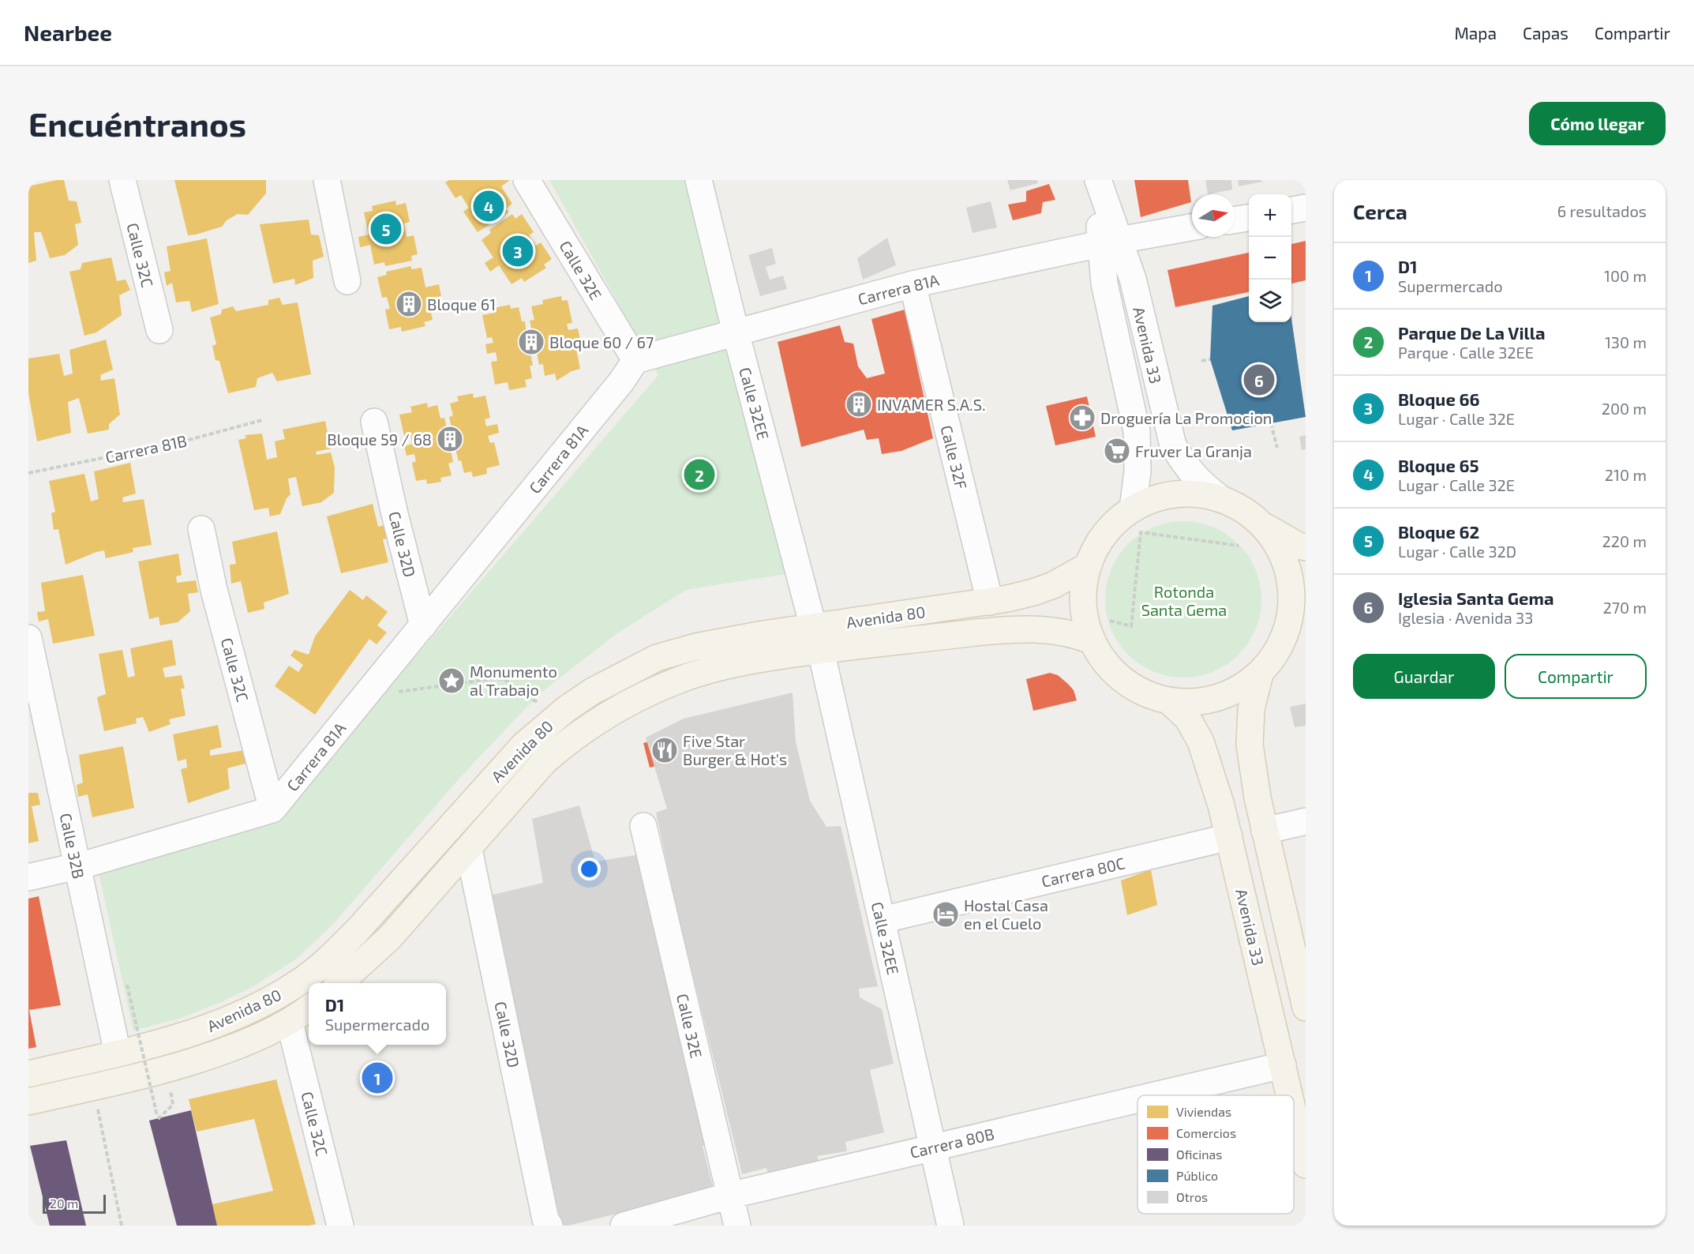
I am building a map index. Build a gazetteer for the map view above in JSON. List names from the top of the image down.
{
  "streets": {
    "main road": ["Avenida 33", "Avenida 80"],
    "street": [
      "Calle 32C",
      "Calle 32E",
      "Carrera 81A",
      "Calle 32EE",
      "Calle 32F",
      "Calle 32D",
      "Calle 32B",
      "Carrera 80C",
      "Carrera 80B"
    ],
    "path": ["Carrera 81B"]
  },
  "crossings": [
    ["Calle 32C", "Carrera 81A"],
    ["Calle 32C", "Avenida 80"],
    ["Calle 32E", "Carrera 81A"],
    ["Calle 32E", "Carrera 80B"],
    ["Carrera 81A", "Avenida 33"],
    ["Carrera 81A", "Calle 32EE"],
    ["Carrera 81A", "Calle 32F"],
    ["Carrera 81A", "Calle 32D"],
    ["Avenida 33", "Carrera 80C"],
    ["Avenida 33", "Carrera 80B"],
    ["Calle 32EE", "Avenida 80"],
    ["Calle 32EE", "Carrera 80C"],
    ["Calle 32EE", "Carrera 80B"],
    ["Calle 32F", "Avenida 80"],
    ["Calle 32D", "Avenida 80"],
    ["Avenida 80", "Calle 32B"]
  ],
  "parks": ["Rotonda Santa Gema"],
  "places": {
    "building": [
      "Bloque 61",
      "Bloque 60 / 67",
      "INVAMER S.A.S.",
      "Bloque 59 / 68"
    ],
    "pharmacy": ["Droguería La Promocion"],
    "supermarket": ["Fruver La Granja"],
    "place": ["Monumento al Trabajo"],
    "restaurant": ["Five Star Burger & Hot's"],
    "hotel": ["Hostal Casa en el Cuelo"]
  },
  "legend": [
    "Viviendas",
    "Comercios",
    "Oficinas",
    "Público",
    "Otros"
  ],
  "scale_bar": "20 m",
  "north": "right",
  "page": {
    "header": "Nearbee",
    "nav": ["Mapa", "Capas", "Compartir"],
    "buttons": [
      "Cómo llegar",
      ["Guardar", "Compartir"]
    ],
    "title": "Encuéntranos",
    "heading": ["Cerca", "6 resultados"],
    "pins": [
      "4",
      "5",
      "3",
      "6",
      "2",
      "1"
    ],
    "map_buttons": ["+", "−"],
    "list": [
      {
        "mark": "1",
        "name": "D1",
        "note": "Supermercado",
        "value": "100 m"
      },
      {
        "mark": "2",
        "name": "Parque De La Villa",
        "note": "Parque · Calle 32EE",
        "value": "130 m"
      },
      {
        "mark": "3",
        "name": "Bloque 66",
        "note": "Lugar · Calle 32E",
        "value": "200 m"
      },
      {
        "mark": "4",
        "name": "Bloque 65",
        "note": "Lugar · Calle 32E",
        "value": "210 m"
      },
      {
        "mark": "5",
        "name": "Bloque 62",
        "note": "Lugar · Calle 32D",
        "value": "220 m"
      },
      {
        "mark": "6",
        "name": "Iglesia Santa Gema",
        "note": "Iglesia · Avenida 33",
        "value": "270 m"
      }
    ],
    "popup": ["D1", "Supermercado"],
    "scale": "20 m"
  }
}
